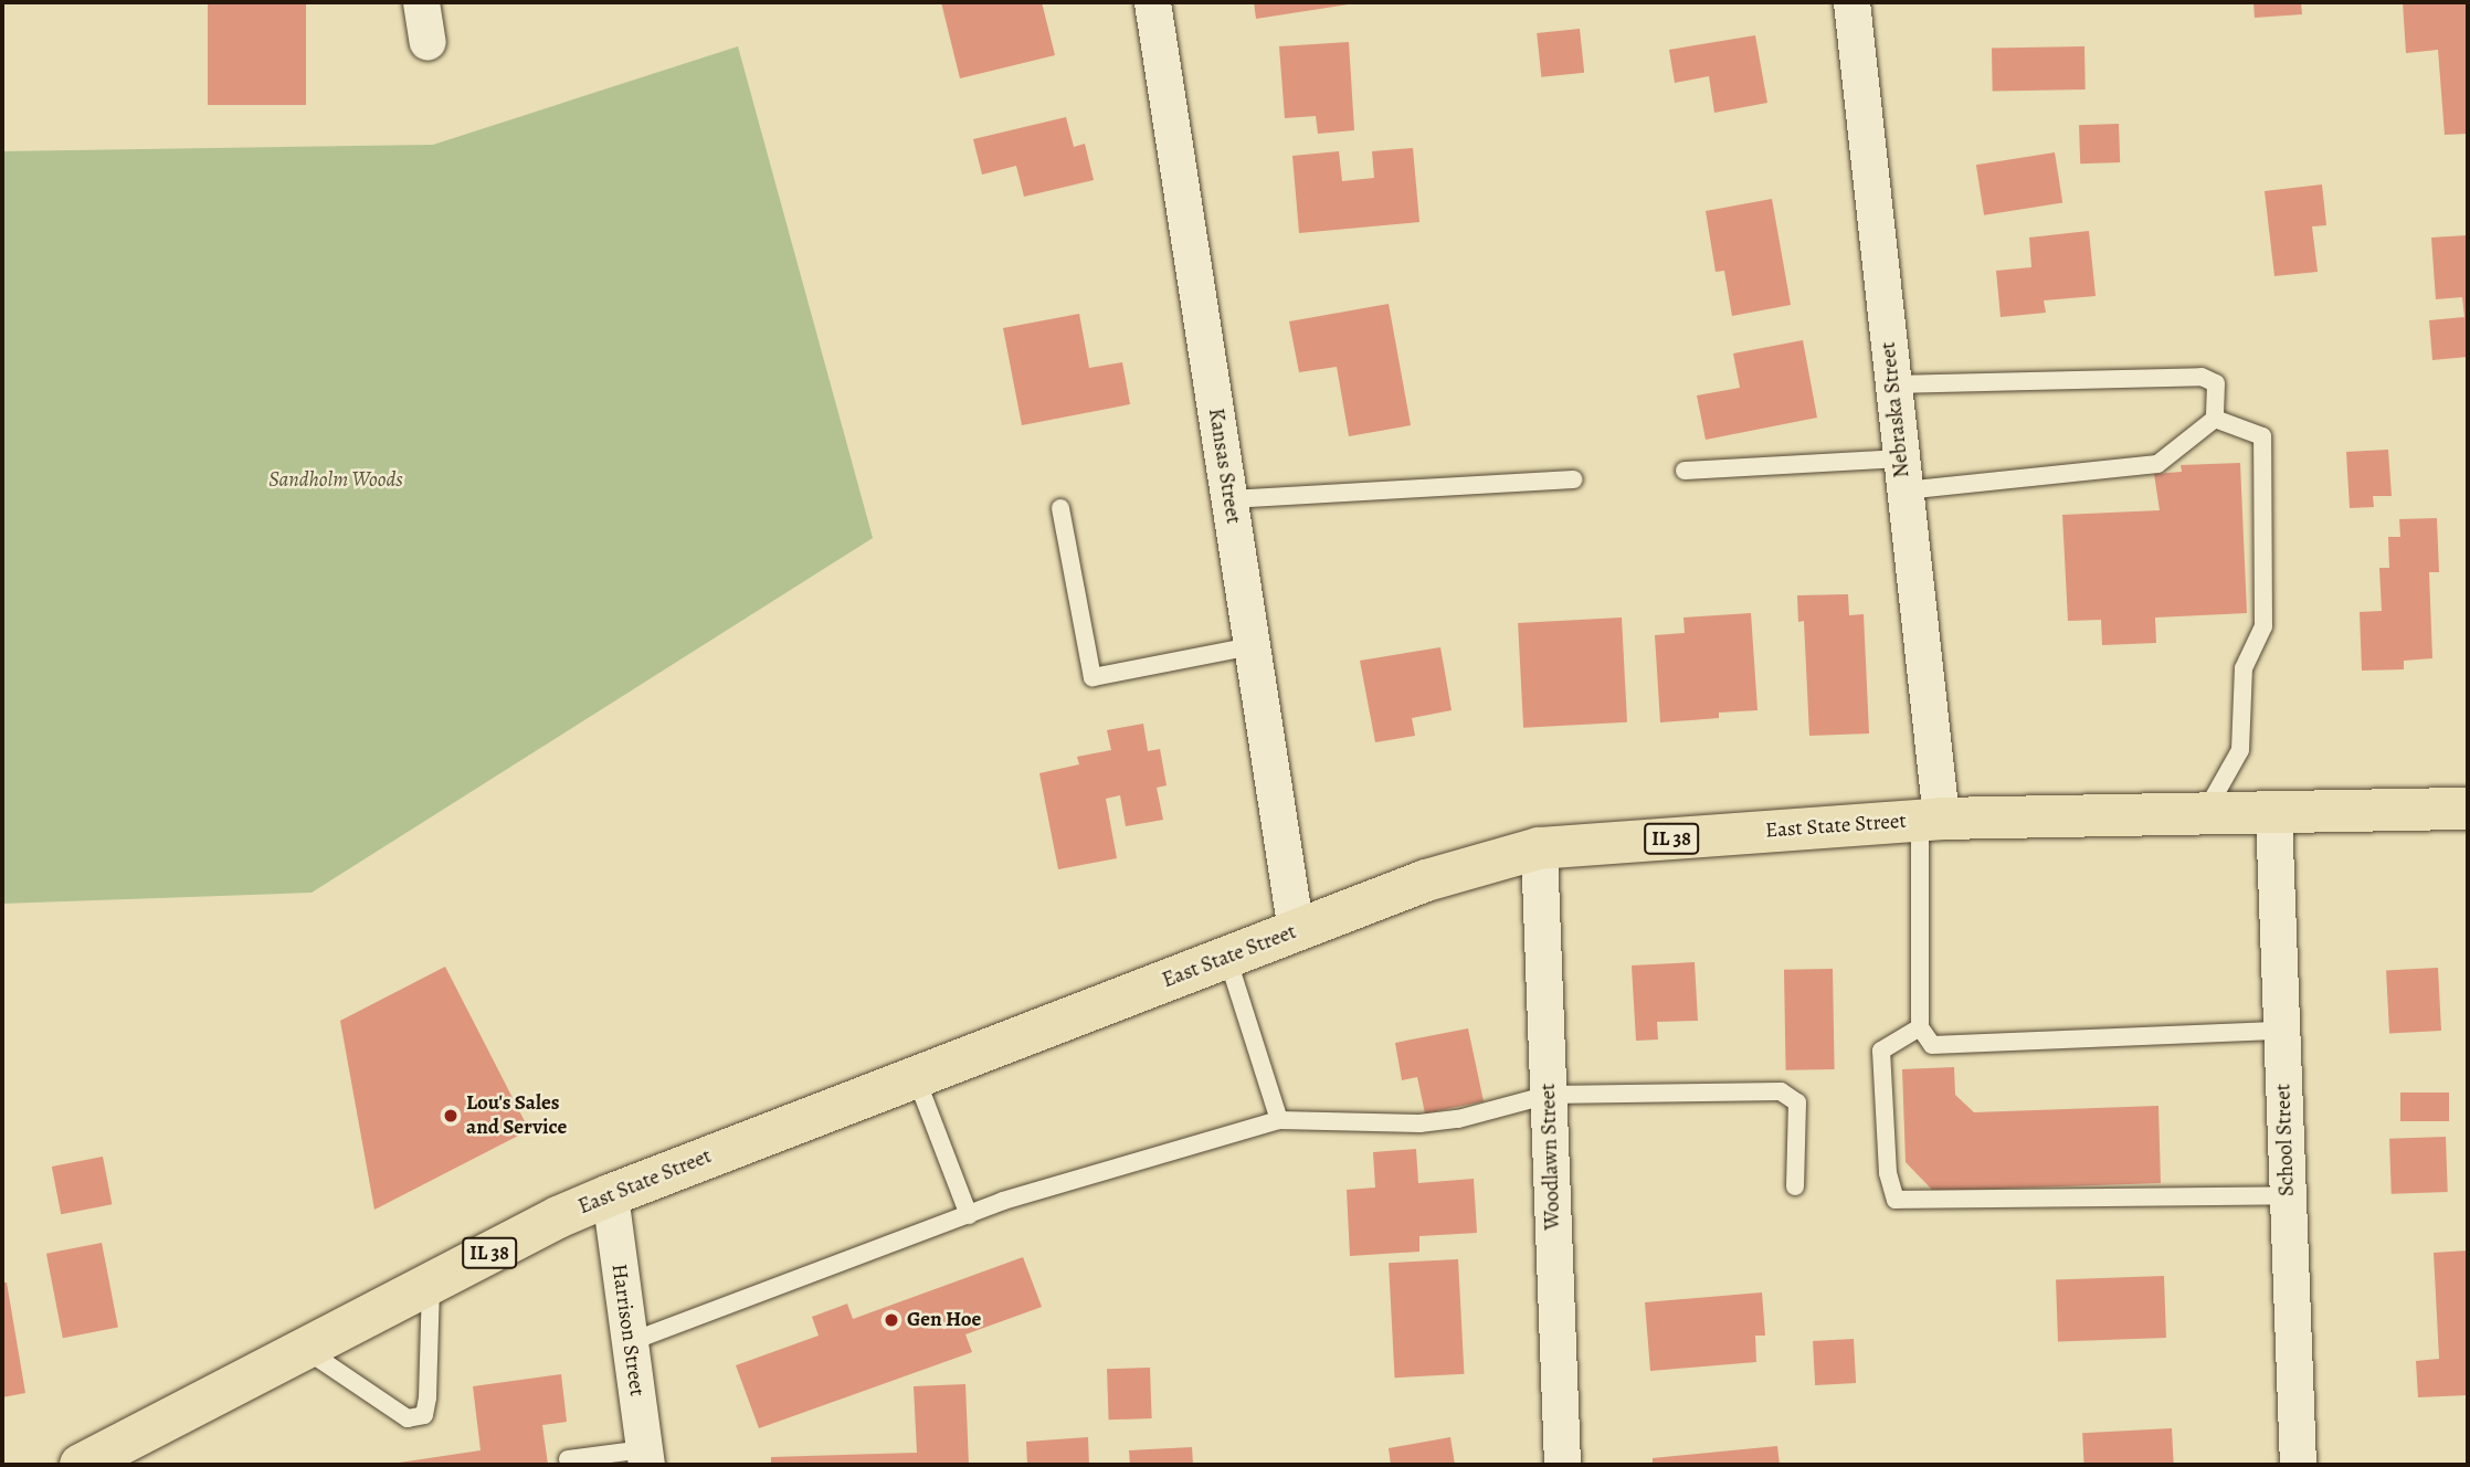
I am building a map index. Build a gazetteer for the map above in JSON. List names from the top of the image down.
{
  "streets": {
    "main road": ["East State Street", "IL 38"],
    "street": [
      "Nebraska Street",
      "Kansas Street",
      "School Street",
      "Woodlawn Street",
      "Harrison Street"
    ]
  },
  "crossings": [
    ["Nebraska Street", "East State Street"],
    ["Kansas Street", "East State Street"],
    ["East State Street", "School Street"],
    ["East State Street", "Woodlawn Street"],
    ["East State Street", "Harrison Street"]
  ],
  "parks": ["Sandholm Woods"],
  "places": ["Lou's Sales and Service", "Gen Hoe"]
}
